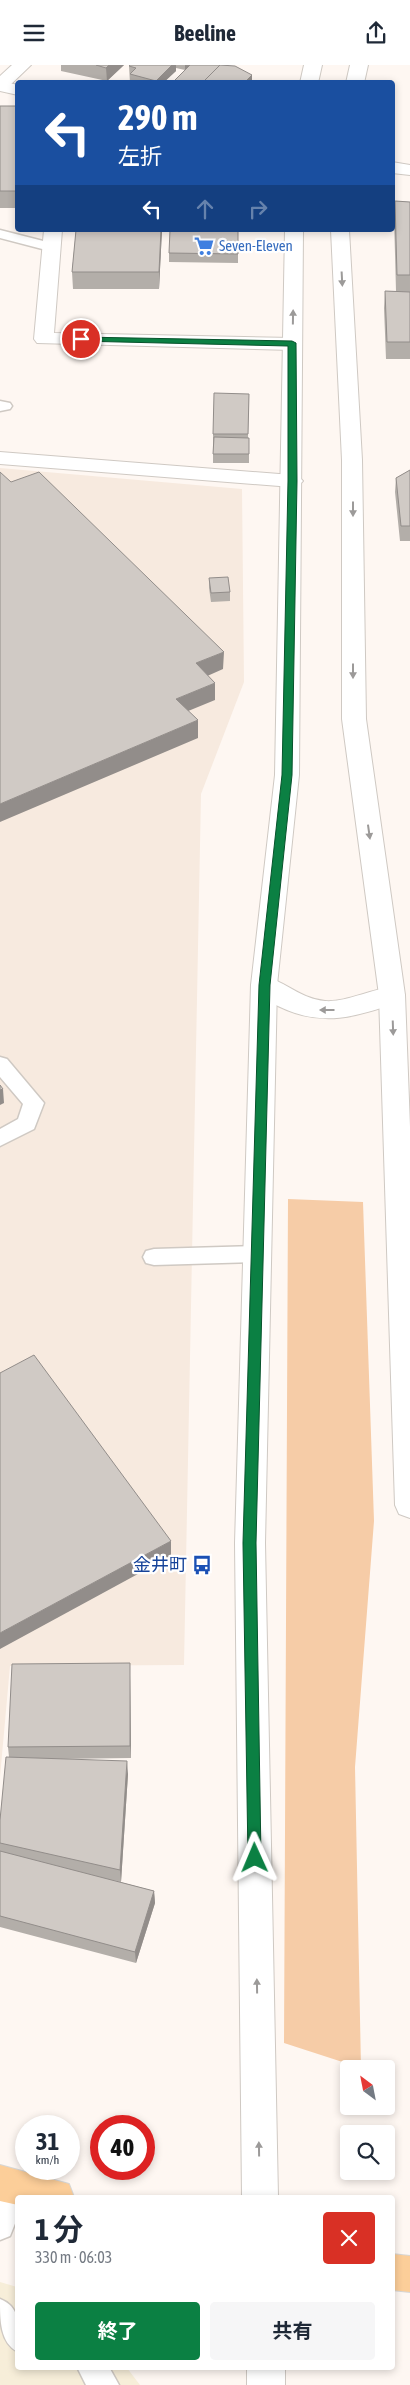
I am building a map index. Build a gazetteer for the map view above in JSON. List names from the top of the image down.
{
  "places": {
    "supermarket": ["Seven-Eleven"],
    "bus stop": ["金井町"]
  },
  "north": "top left",
  "page": {
    "header": "Beeline",
    "turn": ["290 m", "左折"],
    "speed": "31 km/h",
    "limit": "40",
    "heading": ["1 分", "330 m · 06:03"],
    "buttons": ["終了", "共有"]
  }
}
